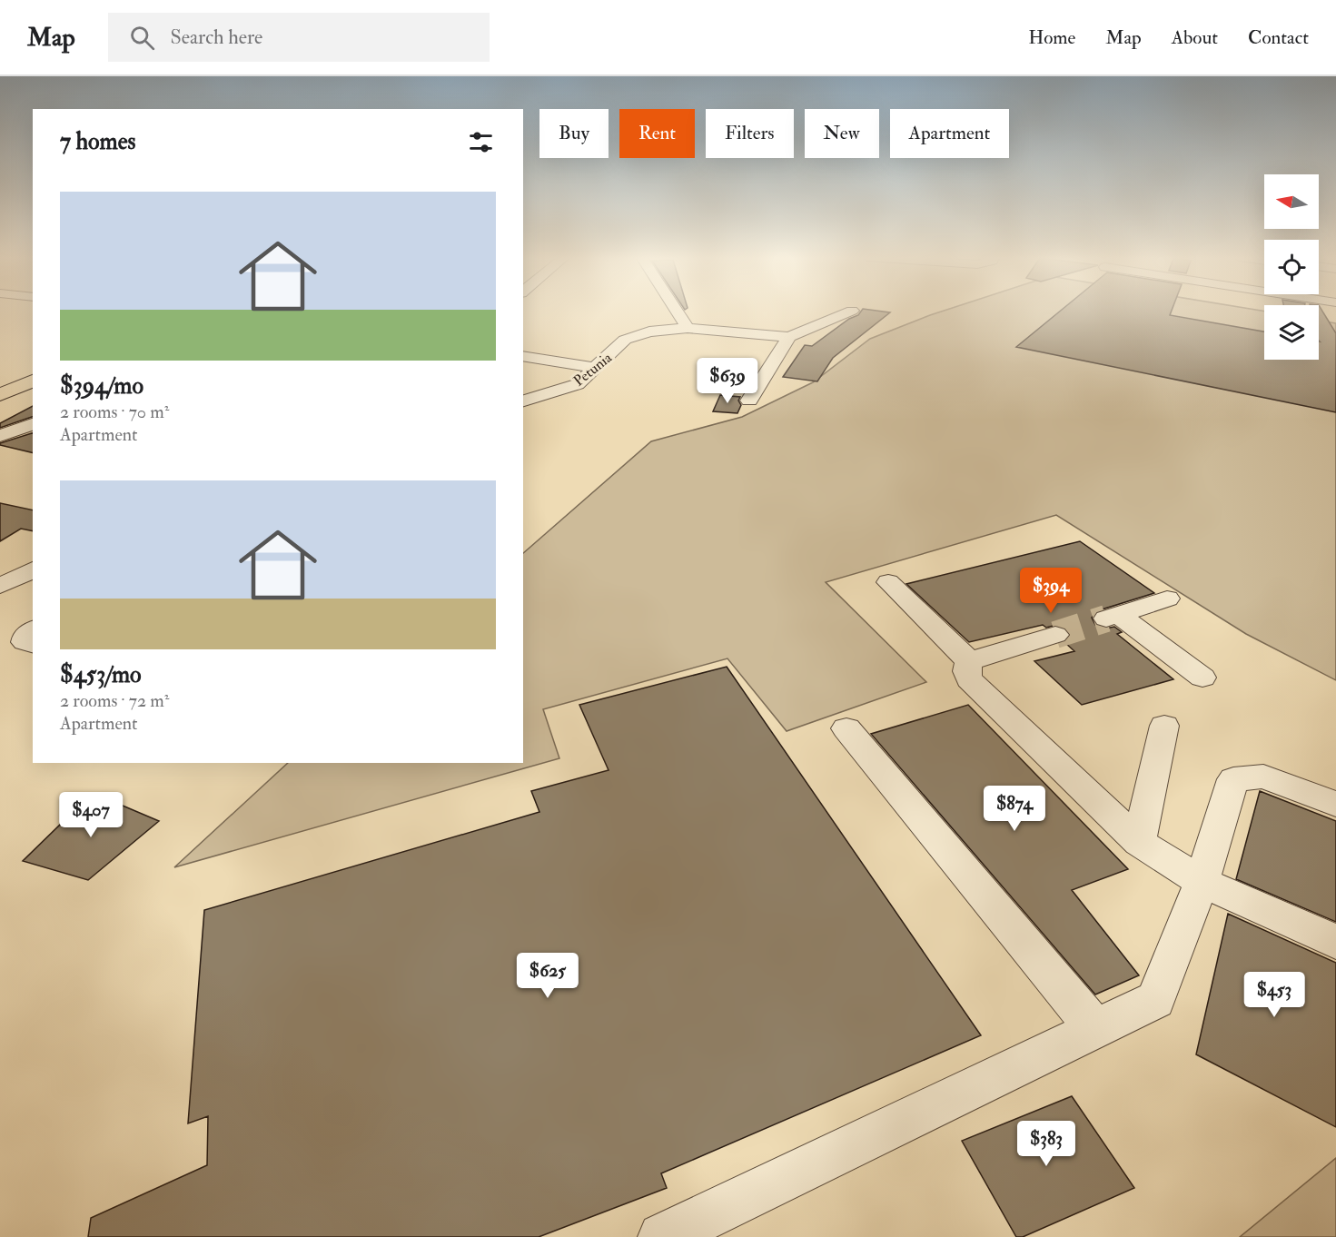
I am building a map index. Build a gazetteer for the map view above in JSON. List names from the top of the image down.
{
  "streets": {
    "street": ["Petunia"]
  },
  "north": "left",
  "page": {
    "header": "Map",
    "search": "Search here",
    "nav": [
      "Home",
      "Map",
      "About",
      "Contact"
    ],
    "chip": [
      "Buy",
      "Rent",
      "Filters",
      "New",
      "Apartment"
    ],
    "heading": "7 homes",
    "list": [
      {
        "name": "$394/mo",
        "note": "2 rooms · 70 m² · Apartment"
      },
      {
        "name": "$453/mo",
        "note": "2 rooms · 72 m² · Apartment"
      }
    ],
    "price": [
      "$639",
      "$394",
      "$874",
      "$407",
      "$625",
      "$453",
      "$383"
    ]
  }
}
